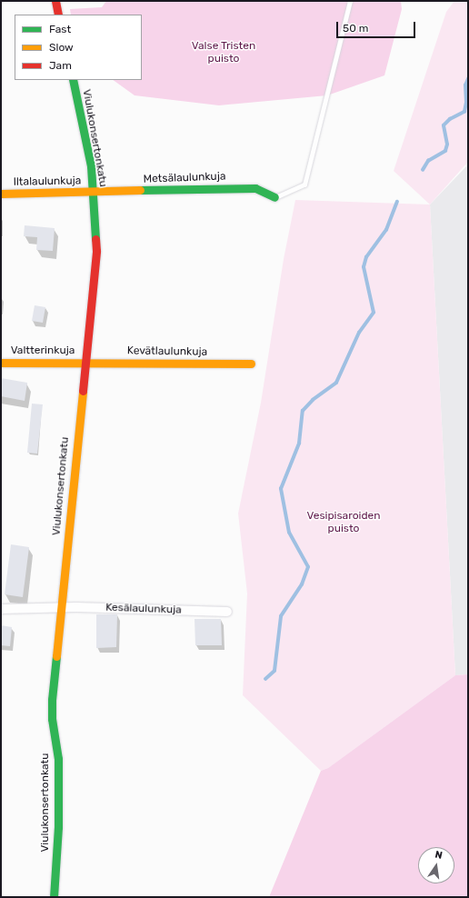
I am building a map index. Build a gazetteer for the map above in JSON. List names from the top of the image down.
{
  "streets": {
    "street": [
      "Viulukonsertonkatu",
      "Metsälaulunkuja",
      "Iltalaulunkuja",
      "Valtterinkuja",
      "Kevätlaulunkuja",
      "Kesälaulunkuja"
    ]
  },
  "crossings": [
    ["Viulukonsertonkatu", "Metsälaulunkuja"],
    ["Viulukonsertonkatu", "Iltalaulunkuja"],
    ["Viulukonsertonkatu", "Valtterinkuja"],
    ["Viulukonsertonkatu", "Kevätlaulunkuja"],
    ["Viulukonsertonkatu", "Kesälaulunkuja"],
    ["Metsälaulunkuja", "Iltalaulunkuja"],
    ["Valtterinkuja", "Kevätlaulunkuja"]
  ],
  "parks": ["Valse Tristen puisto", "Vesipisaroiden puisto"],
  "legend": ["Fast", "Slow", "Jam"],
  "scale_bar": "50 m",
  "north": "top"
}
